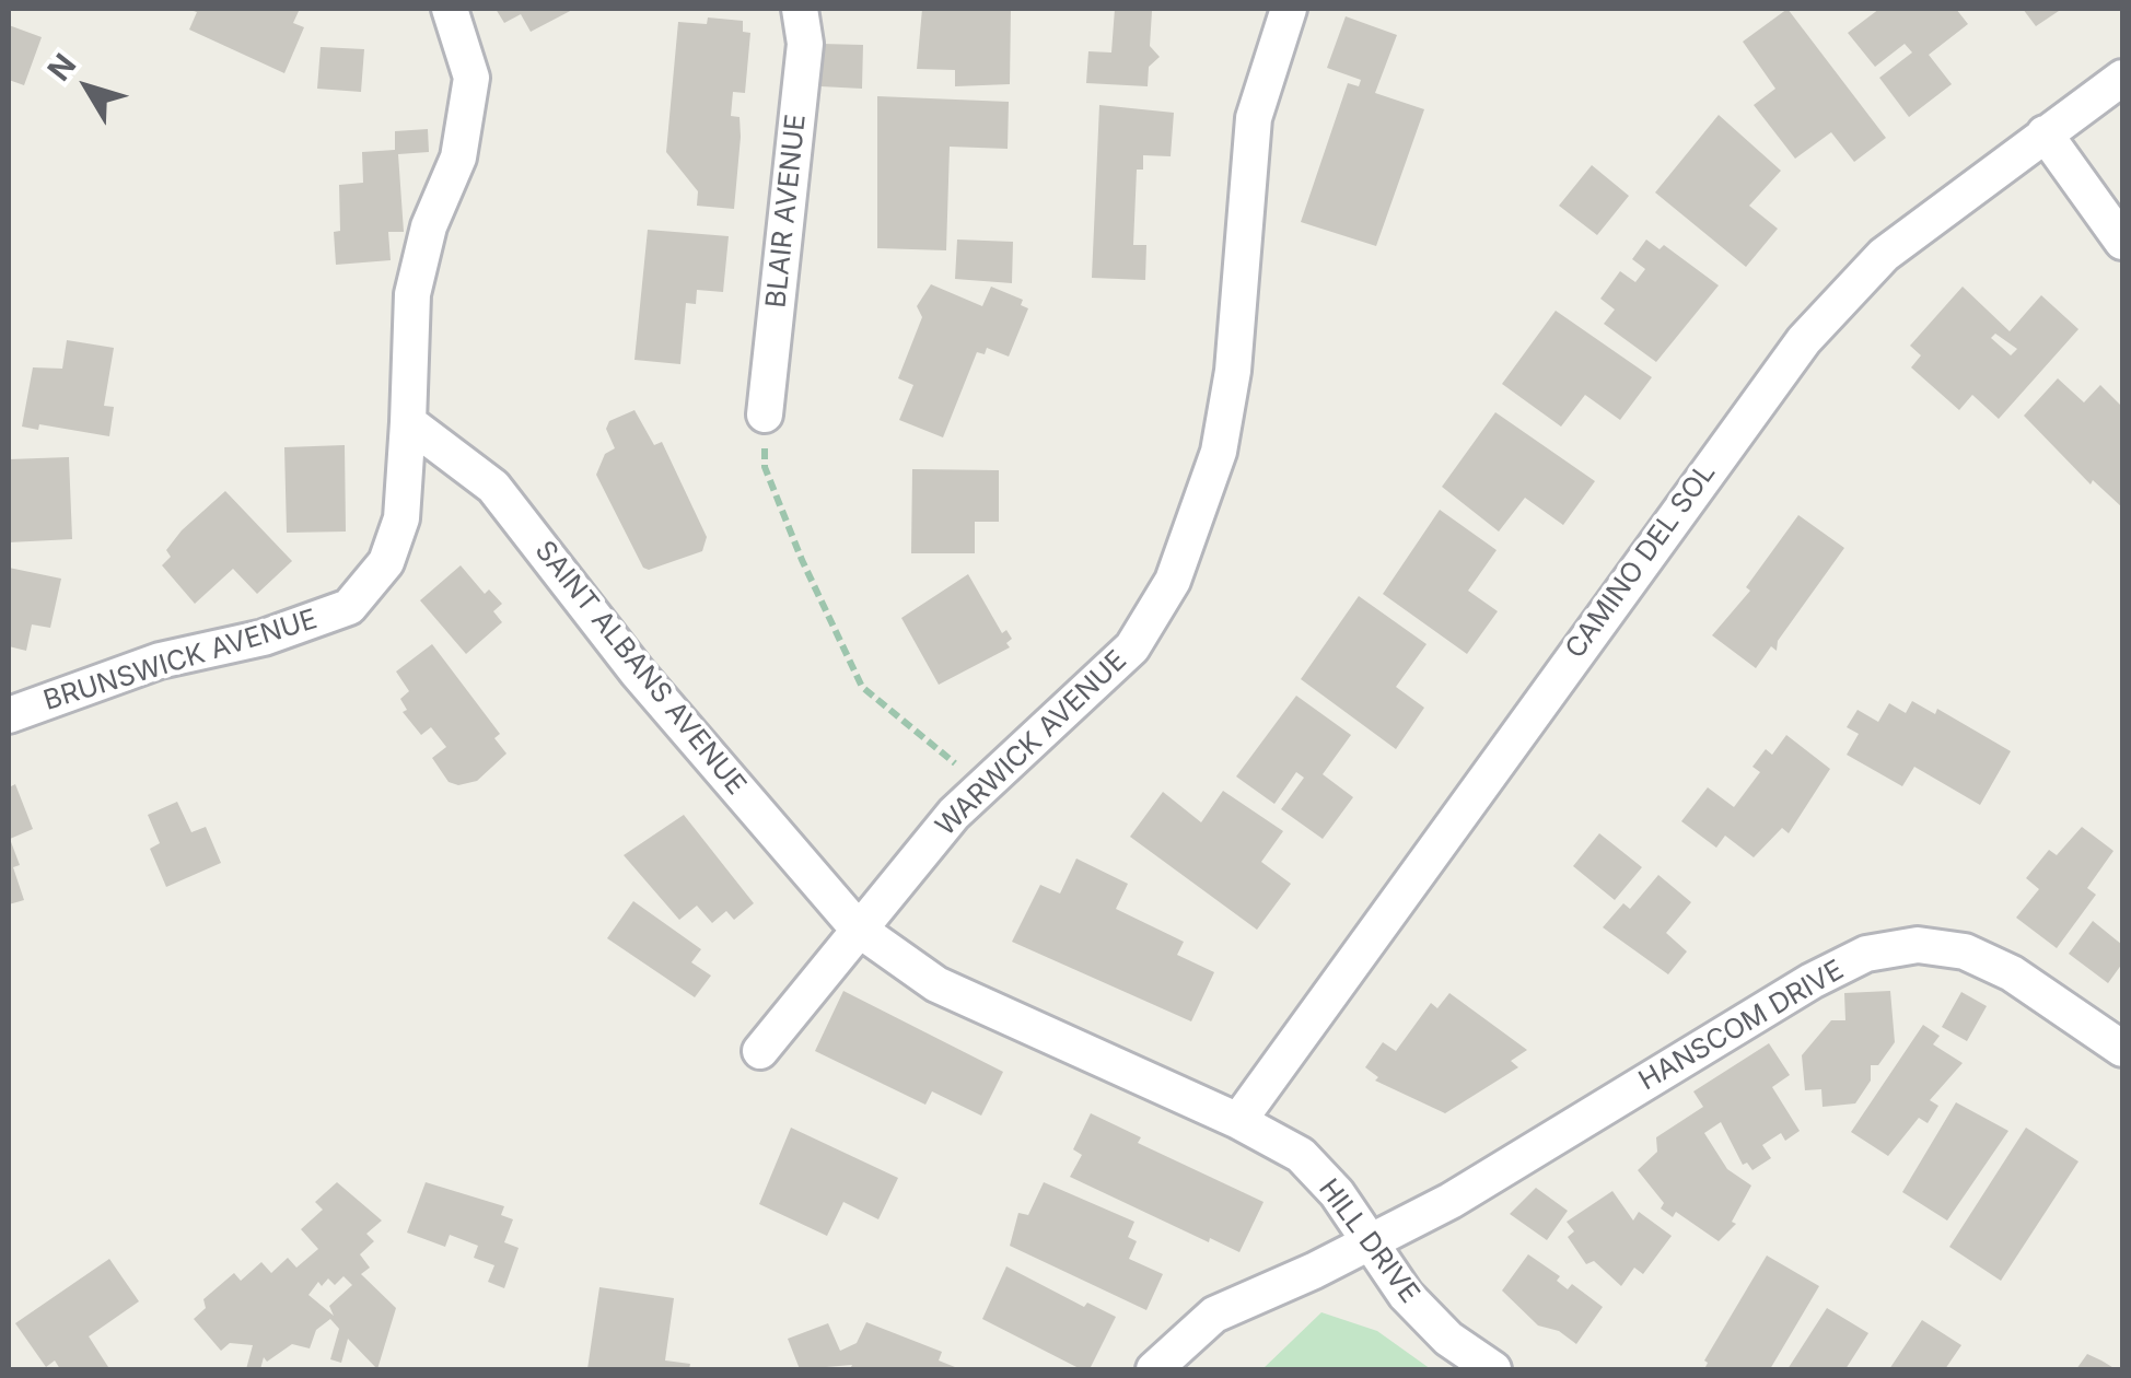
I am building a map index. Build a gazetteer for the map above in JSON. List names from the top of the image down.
{
  "streets": {
    "street": [
      "BLAIR AVENUE",
      "CAMINO DEL SOL",
      "BRUNSWICK AVENUE",
      "SAINT ALBANS AVENUE",
      "WARWICK AVENUE",
      "HANSCOM DRIVE",
      "HILL DRIVE"
    ]
  },
  "crossings": [
    ["CAMINO DEL SOL", "SAINT ALBANS AVENUE"],
    ["CAMINO DEL SOL", "HILL DRIVE"],
    ["BRUNSWICK AVENUE", "SAINT ALBANS AVENUE"],
    ["SAINT ALBANS AVENUE", "WARWICK AVENUE"],
    ["SAINT ALBANS AVENUE", "HILL DRIVE"],
    ["HANSCOM DRIVE", "HILL DRIVE"]
  ],
  "north": "top left"
}
